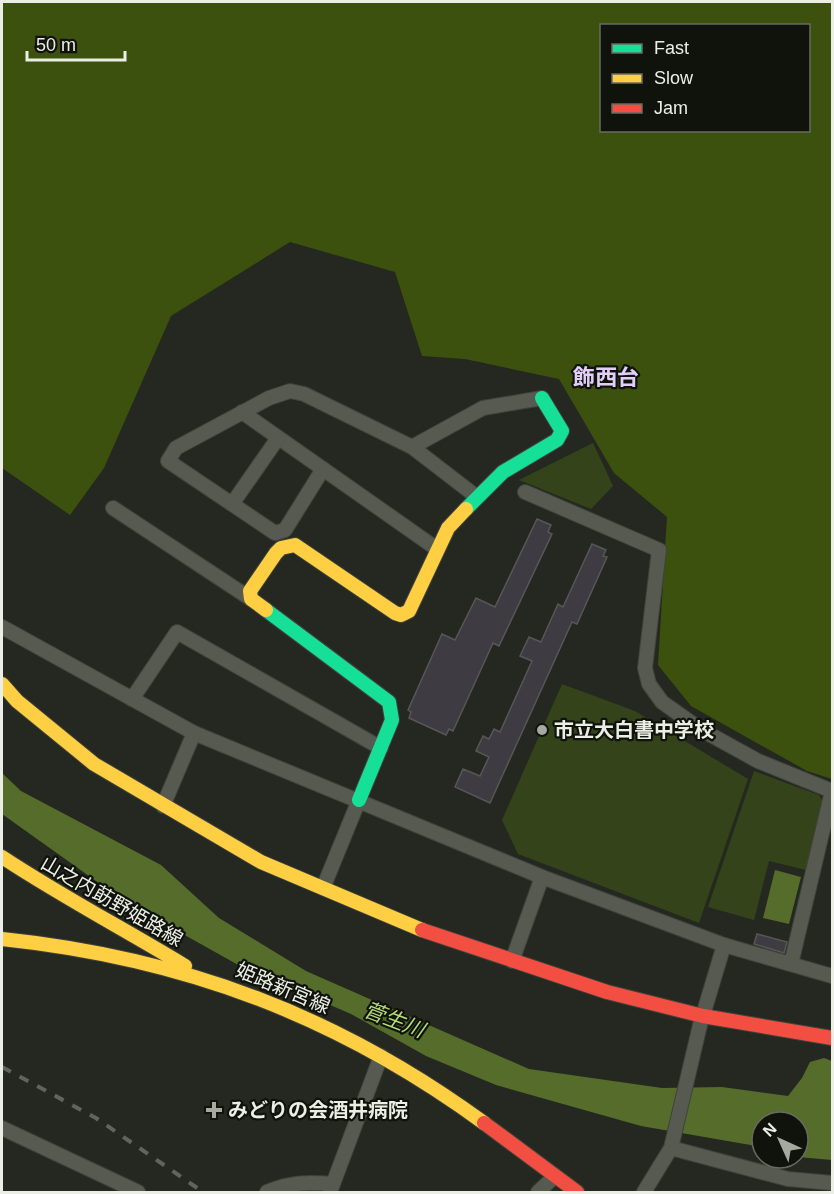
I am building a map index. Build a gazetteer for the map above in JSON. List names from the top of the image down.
{
  "streets": {
    "street": ["山之内莇野姫路線", "姫路新宮線"]
  },
  "crossings": [
    ["山之内莇野姫路線", "姫路新宮線"]
  ],
  "districts": ["飾西台"],
  "water": ["菅生川"],
  "places": {
    "other": ["市立大白書中学校"],
    "health": ["みどりの会酒井病院"]
  },
  "legend": ["Fast", "Slow", "Jam"],
  "scale_bar": "50 m",
  "north": "top left"
}
